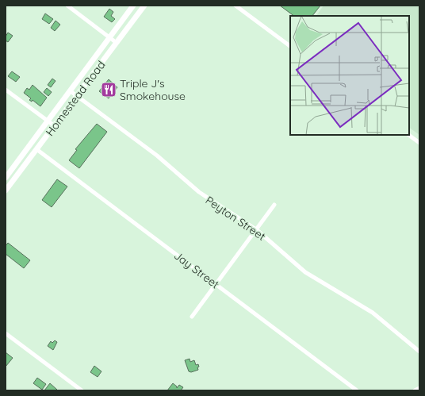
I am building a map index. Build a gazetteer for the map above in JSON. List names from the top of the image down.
{
  "streets": {
    "main road": ["Homestead Road"],
    "street": ["Peyton Street", "Jay Street"]
  },
  "crossings": [
    ["Homestead Road", "Peyton Street"],
    ["Homestead Road", "Jay Street"]
  ],
  "places": {
    "restaurant": ["Triple J's Smokehouse"]
  }
}
